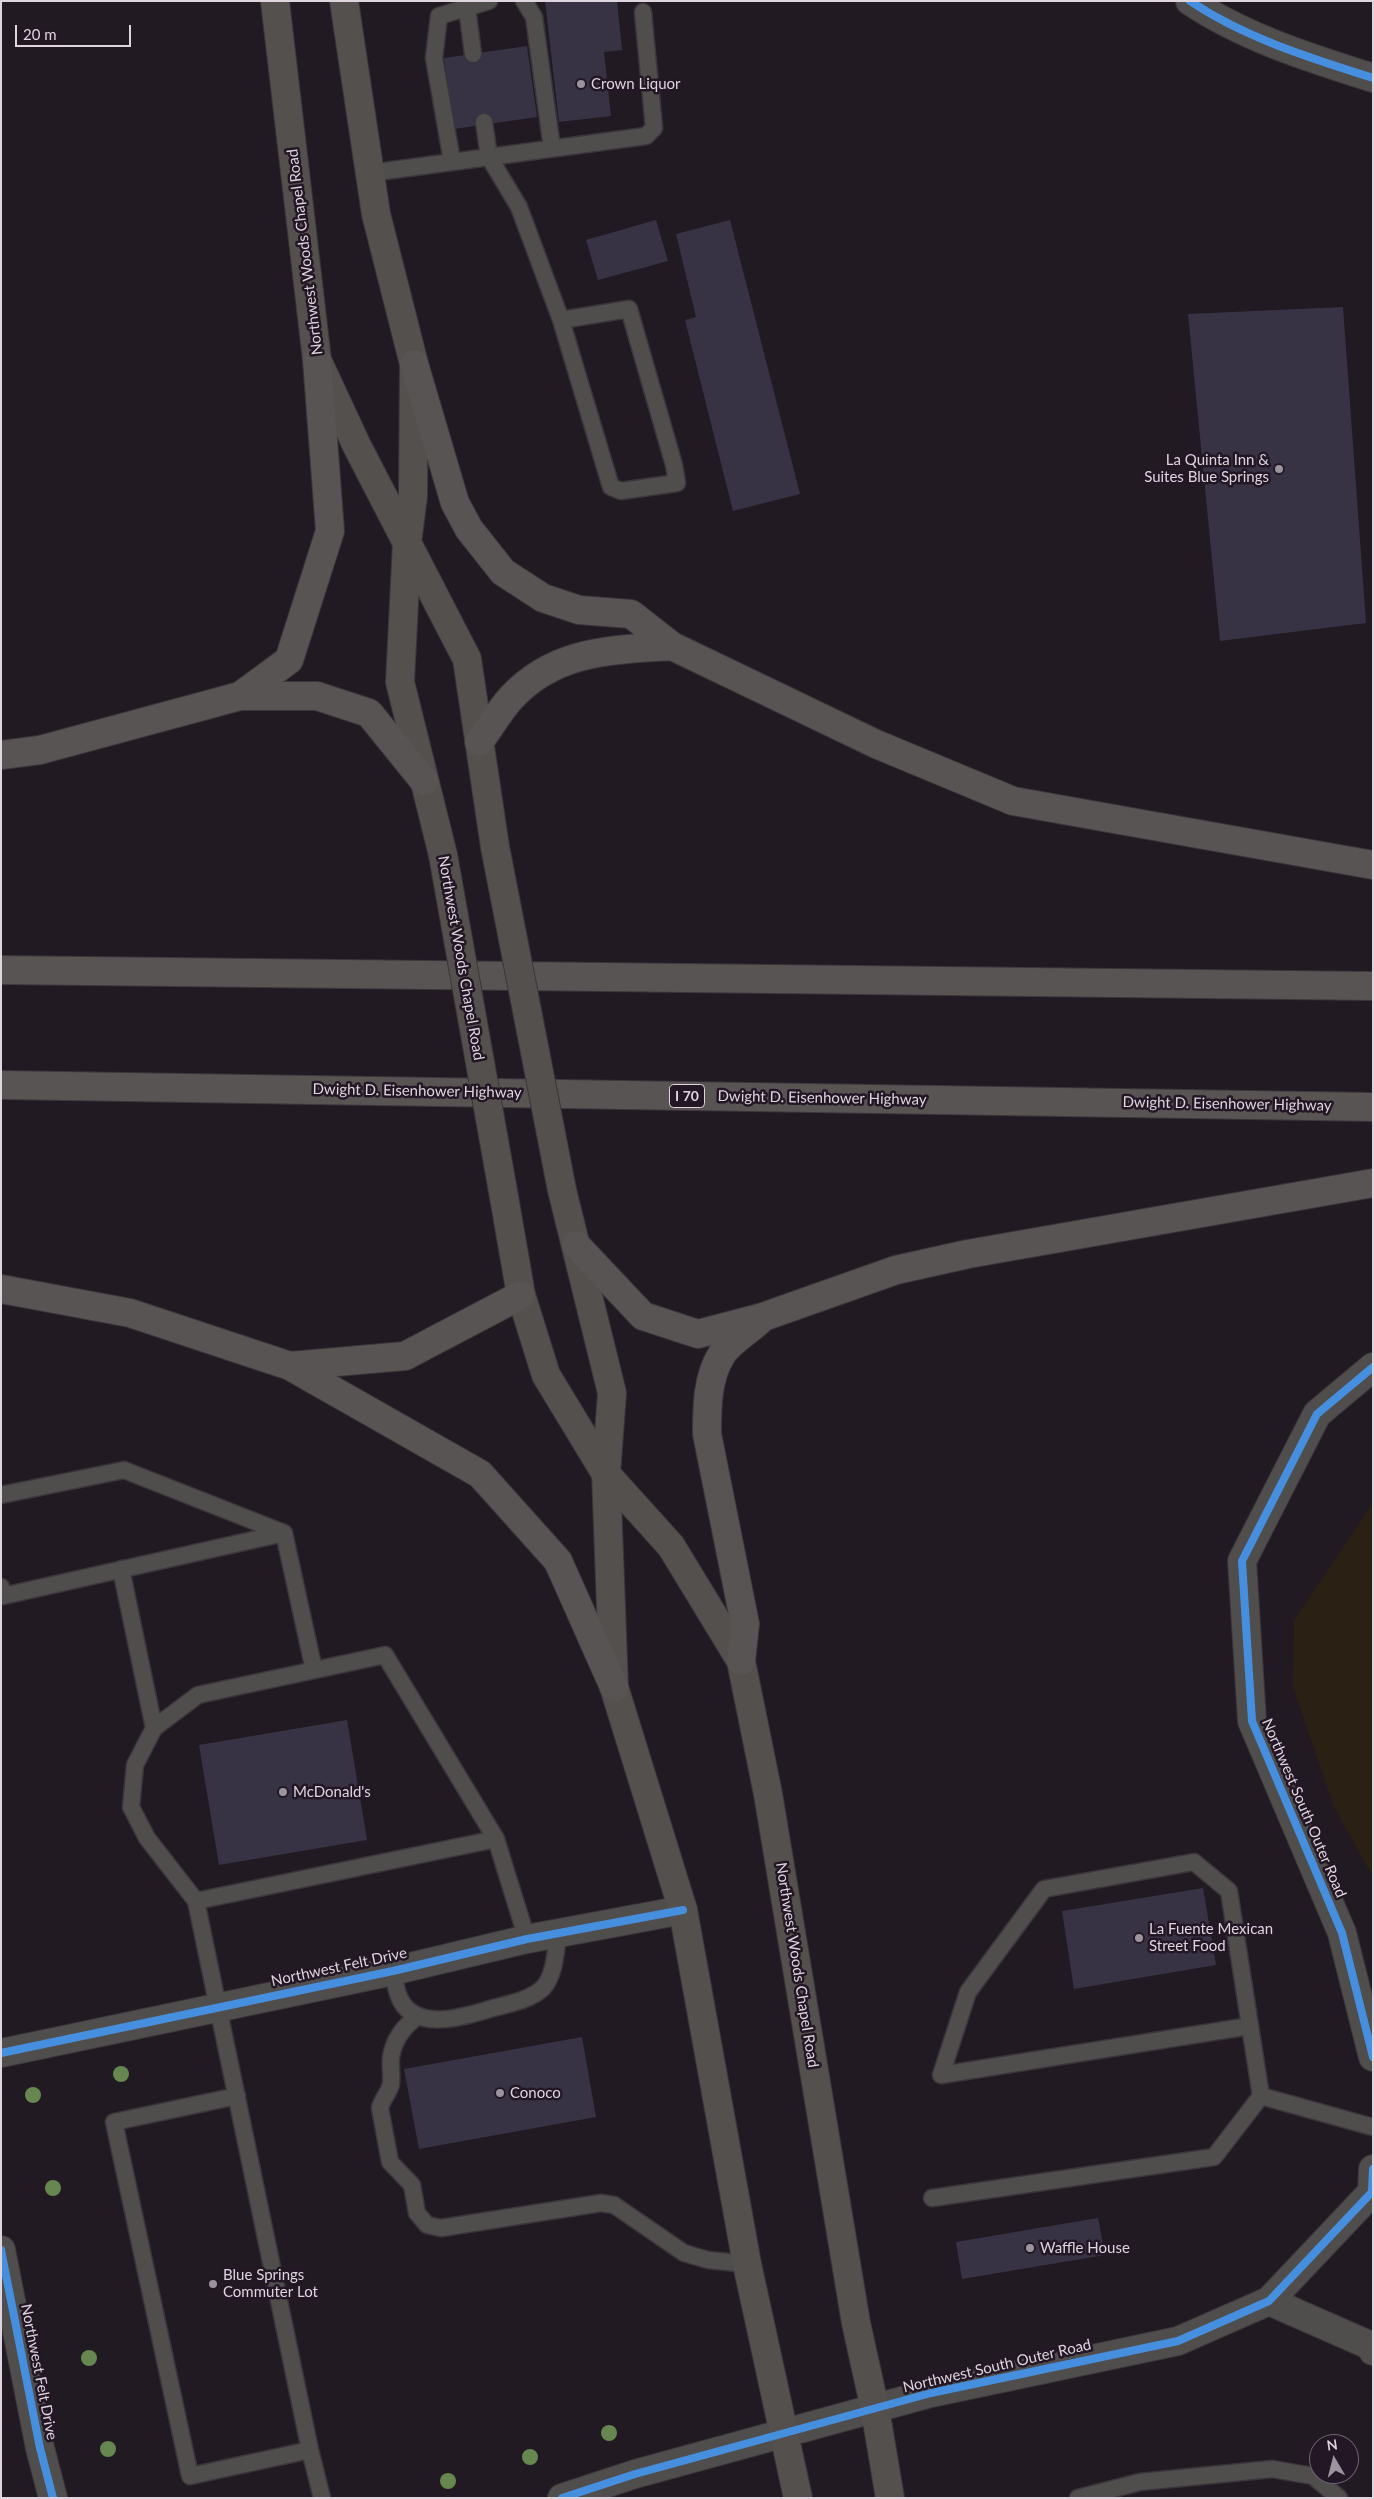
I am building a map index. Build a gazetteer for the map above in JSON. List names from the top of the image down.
{
  "streets": {
    "highway": ["Dwight D. Eisenhower Highway", "I 70"],
    "main road": ["Northwest Woods Chapel Road"],
    "street": ["Northwest South Outer Road", "Northwest Felt Drive"]
  },
  "crossings": [
    ["Northwest Woods Chapel Road", "Northwest South Outer Road"],
    ["Northwest Woods Chapel Road", "Northwest Felt Drive"]
  ],
  "places": [
    "Crown Liquor",
    "La Quinta Inn & Suites Blue Springs",
    "McDonald's",
    "La Fuente Mexican Street Food",
    "Conoco",
    "Waffle House",
    "Blue Springs Commuter Lot"
  ],
  "scale_bar": "20 m",
  "north": "top"
}
